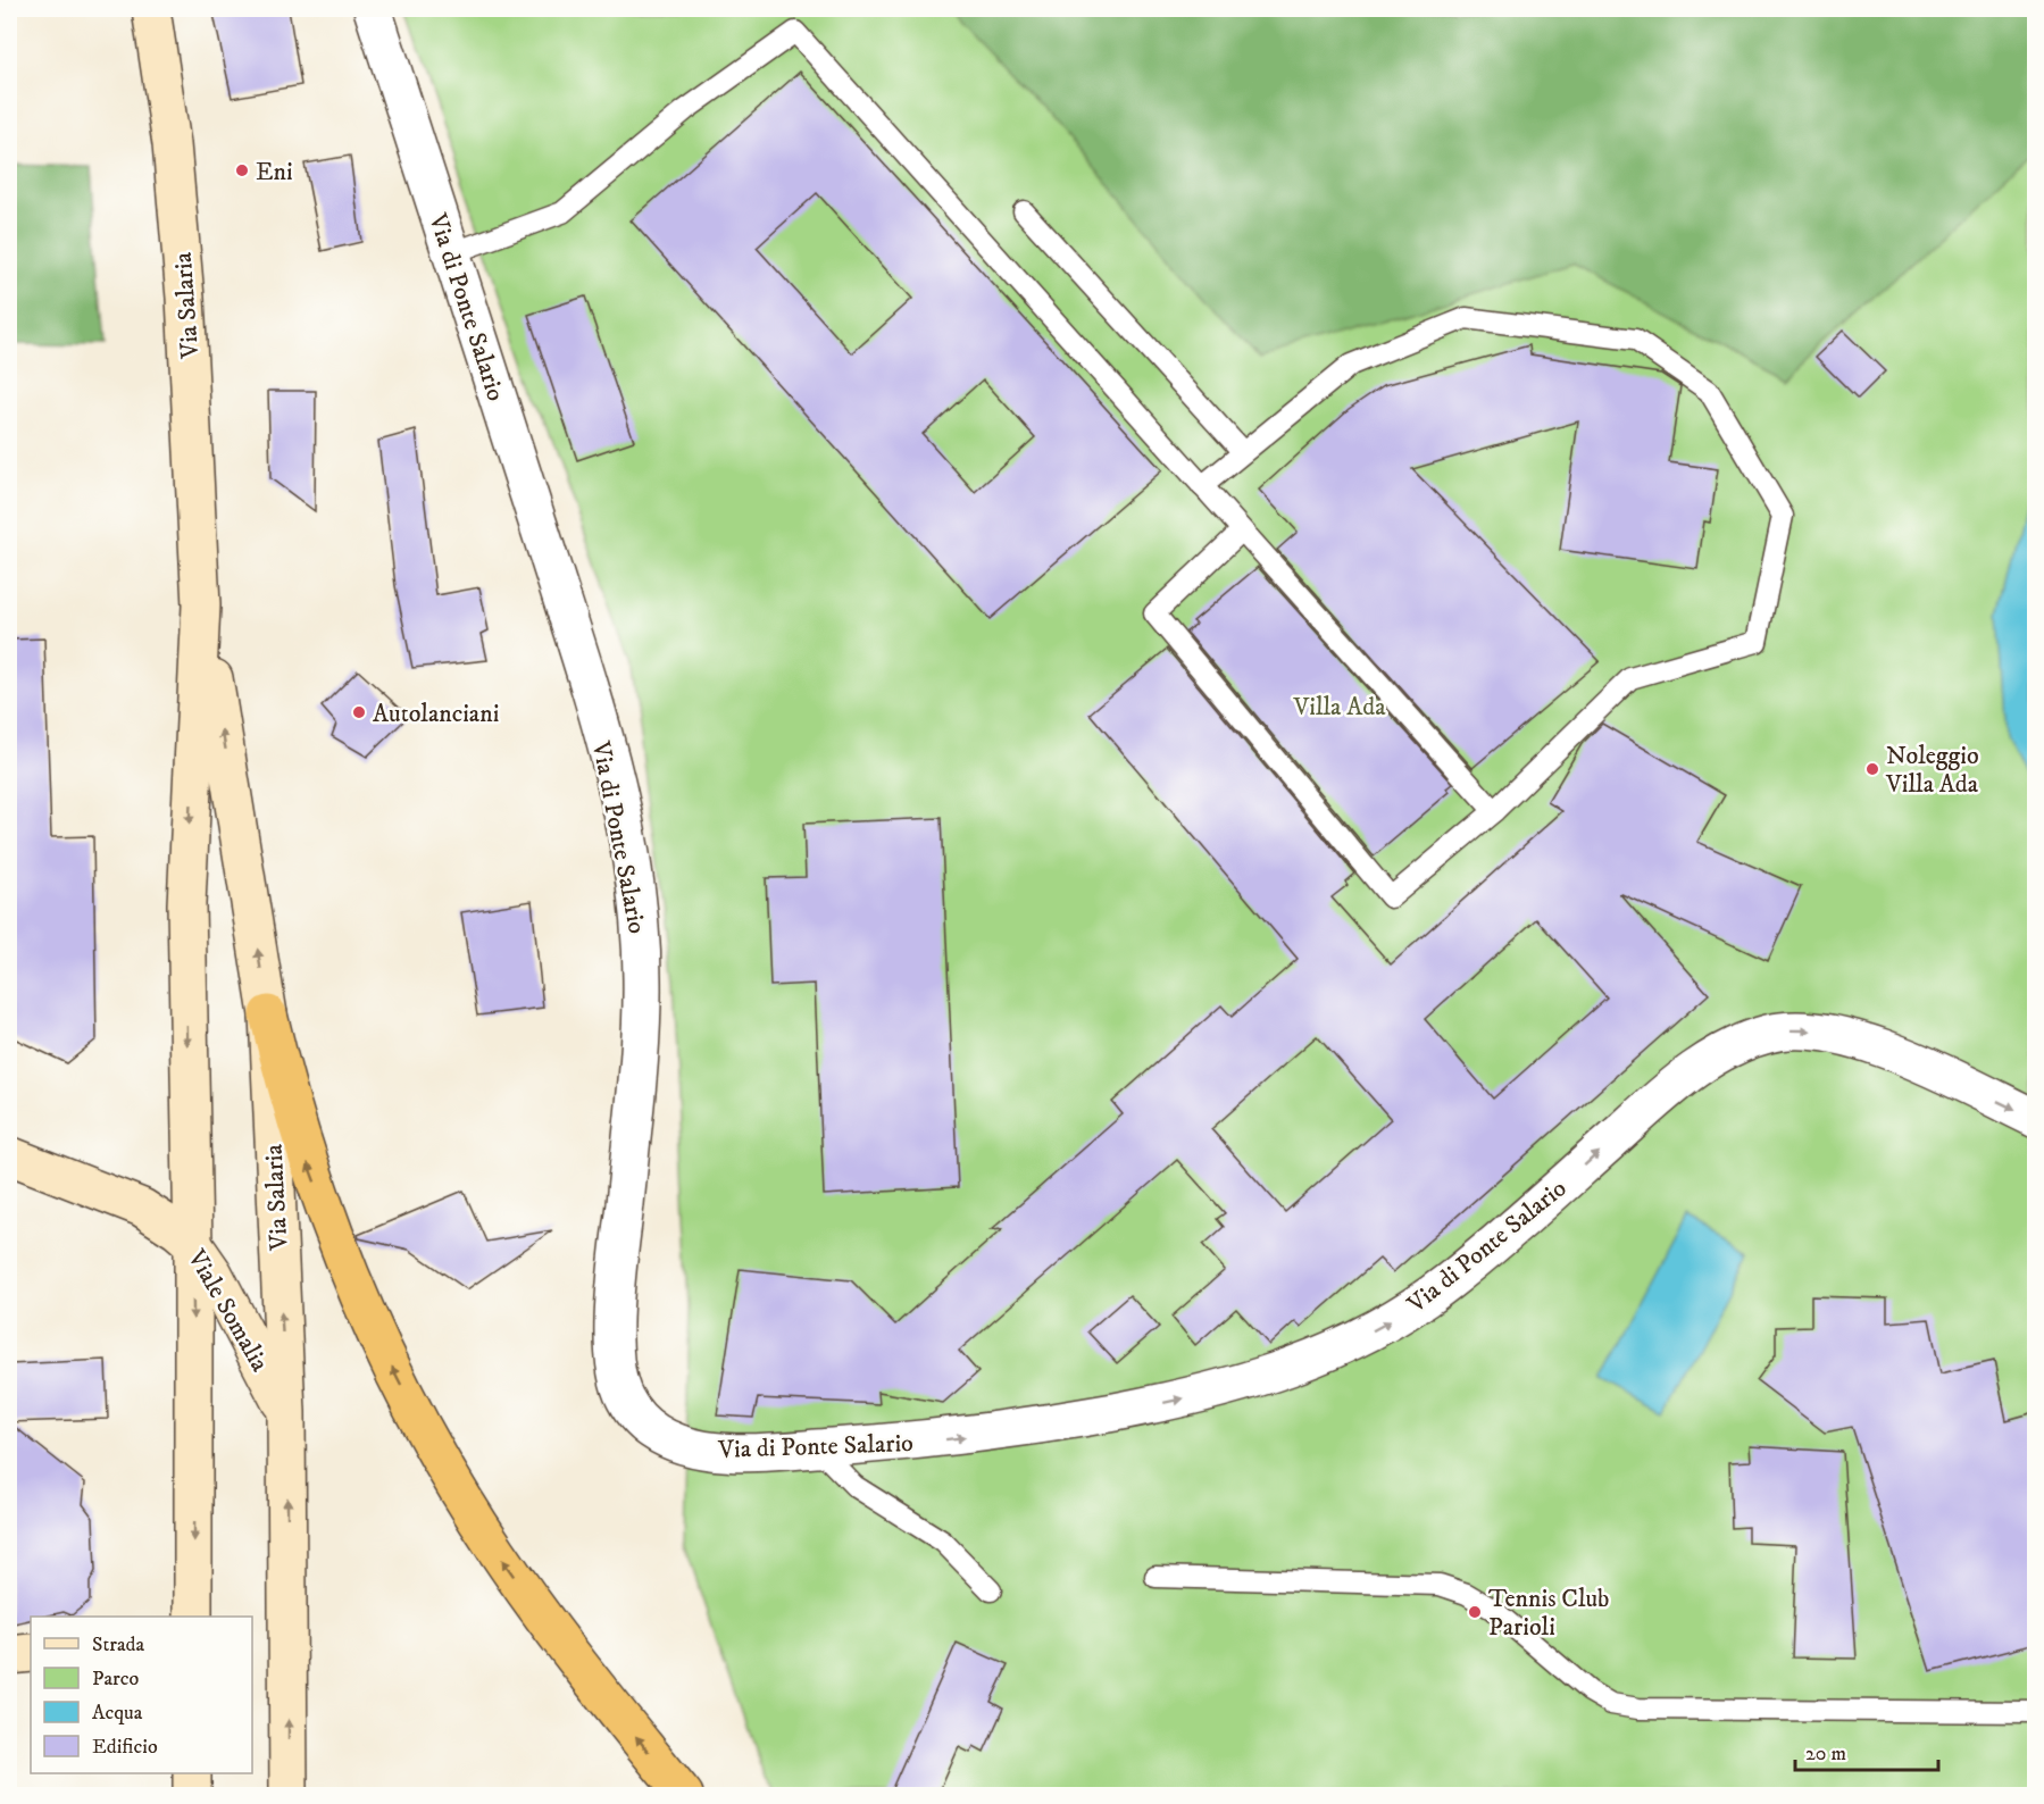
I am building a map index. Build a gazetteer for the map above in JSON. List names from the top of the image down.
{
  "streets": {
    "main road": ["Via Salaria", "Viale Somalia"],
    "street": ["Via di Ponte Salario"]
  },
  "crossings": [
    ["Via Salaria", "Viale Somalia"]
  ],
  "one_way": ["Via di Ponte Salario"],
  "parks": ["Villa Ada"],
  "places": [
    "Eni",
    "Autolanciani",
    "Noleggio Villa Ada",
    "Tennis Club Parioli"
  ],
  "legend": [
    "Strada",
    "Parco",
    "Acqua",
    "Edificio"
  ],
  "scale_bar": "20 m"
}
